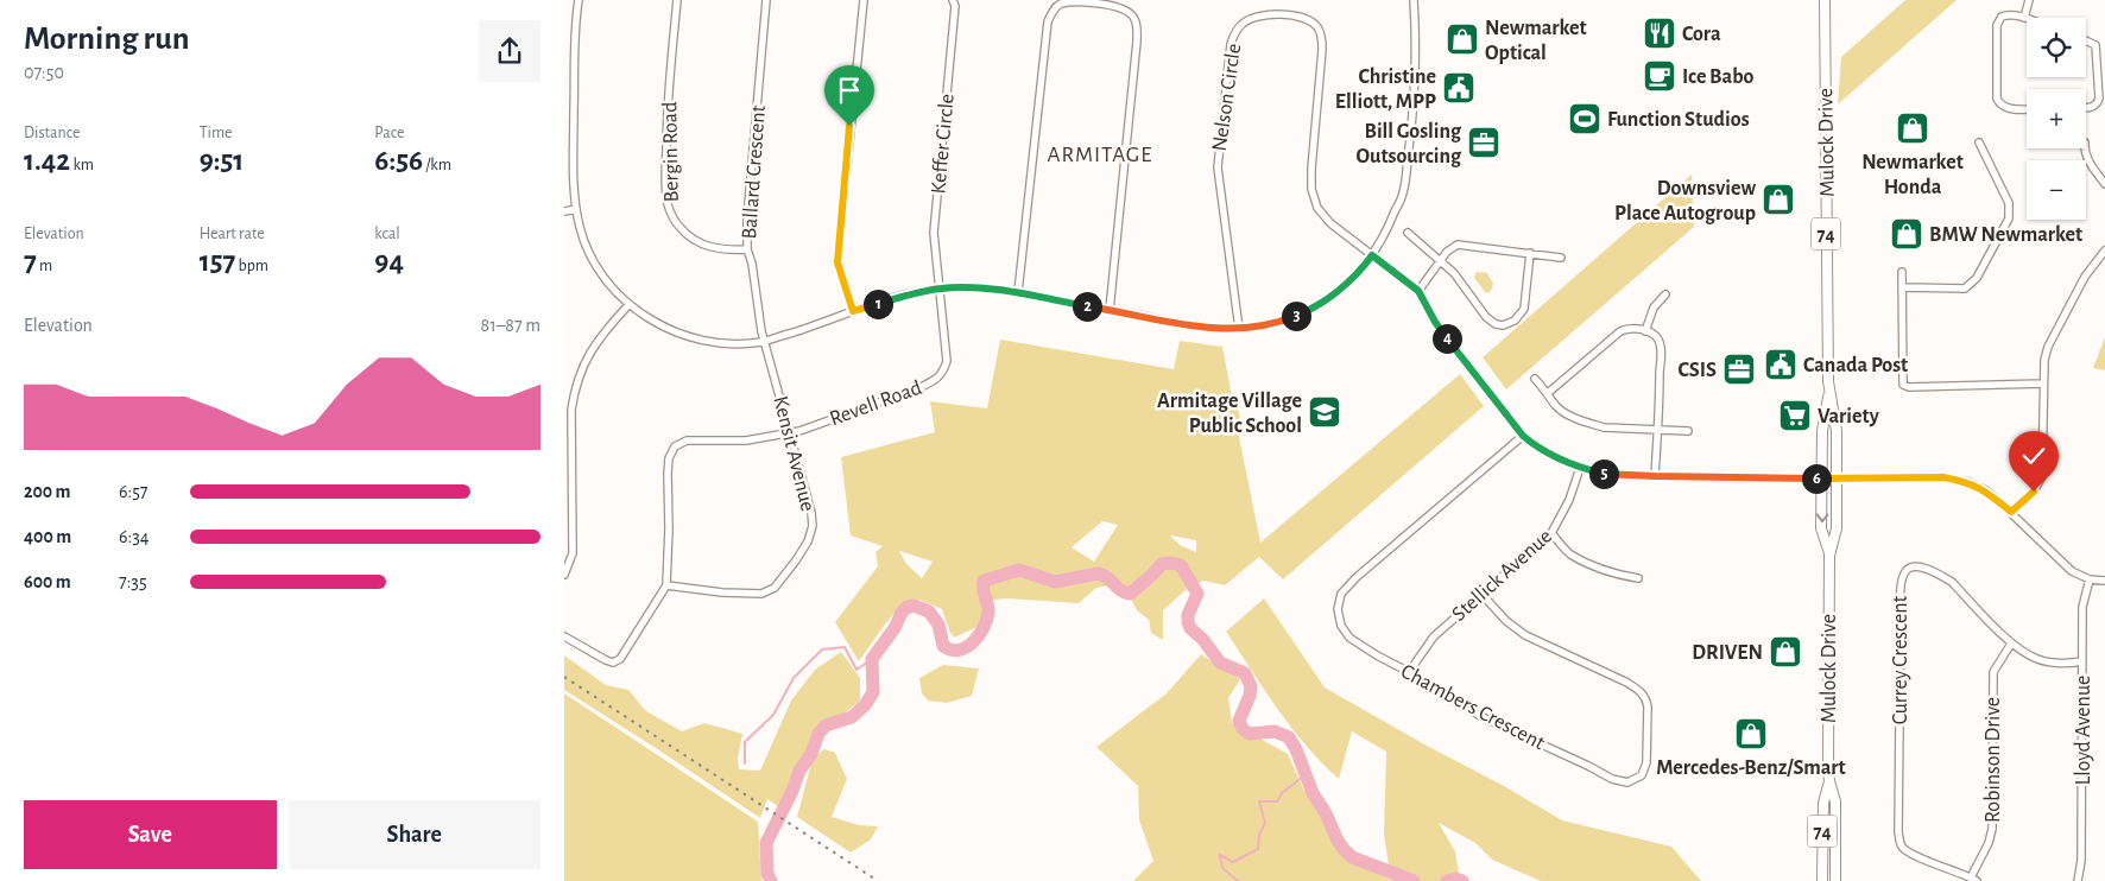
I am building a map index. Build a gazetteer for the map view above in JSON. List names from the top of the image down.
{
  "streets": {
    "main road": ["Mulock Drive", "74"],
    "street": [
      "Nelson Circle",
      "Keffer Circle",
      "Bergin Road",
      "Ballard Crescent",
      "Revell Road",
      "Kensit Avenue",
      "Stellick Avenue",
      "Currey Crescent",
      "Chambers Crescent",
      "Lloyd Avenue",
      "Robinson Drive"
    ]
  },
  "crossings": [
    ["Keffer Circle", "Revell Road"],
    ["Bergin Road", "Ballard Crescent"],
    ["Ballard Crescent", "Kensit Avenue"],
    ["Revell Road", "Kensit Avenue"],
    ["Stellick Avenue", "Chambers Crescent"],
    ["Currey Crescent", "Lloyd Avenue"],
    ["Currey Crescent", "Robinson Drive"]
  ],
  "districts": ["ARMITAGE"],
  "places": {
    "restaurant": ["Cora"],
    "shop": [
      "Newmarket Optical",
      "Newmarket Honda",
      "Downsview Place Autogroup",
      "BMW Newmarket",
      "DRIVEN",
      "Mercedes-Benz/Smart"
    ],
    "cafe": ["Ice Babo"],
    "public building": ["Christine Elliott, MPP", "Canada Post"],
    "sports": ["Function Studios"],
    "office": ["Bill Gosling Outsourcing", "CSIS"],
    "school or university": ["Armitage Village Public School"],
    "supermarket": ["Variety"]
  },
  "page": {
    "heading": ["Morning run", "07:50"],
    "map_buttons": ["+", "−"],
    "stats": [
      ["Distance", "1.42 km"],
      ["Time", "9:51"],
      ["Pace", "6:56 /km"],
      ["Elevation", "7 m"],
      ["Heart rate", "157 bpm"],
      ["kcal", "94"]
    ],
    "pins": [
      "1",
      "2",
      "3",
      "4",
      "5",
      "6"
    ],
    "chart": ["Elevation", "81–87 m"],
    "list": [
      {
        "name": "200 m",
        "note": "6:57"
      },
      {
        "name": "400 m",
        "note": "6:34"
      },
      {
        "name": "600 m",
        "note": "7:35"
      }
    ],
    "buttons": ["Save", "Share"]
  }
}
